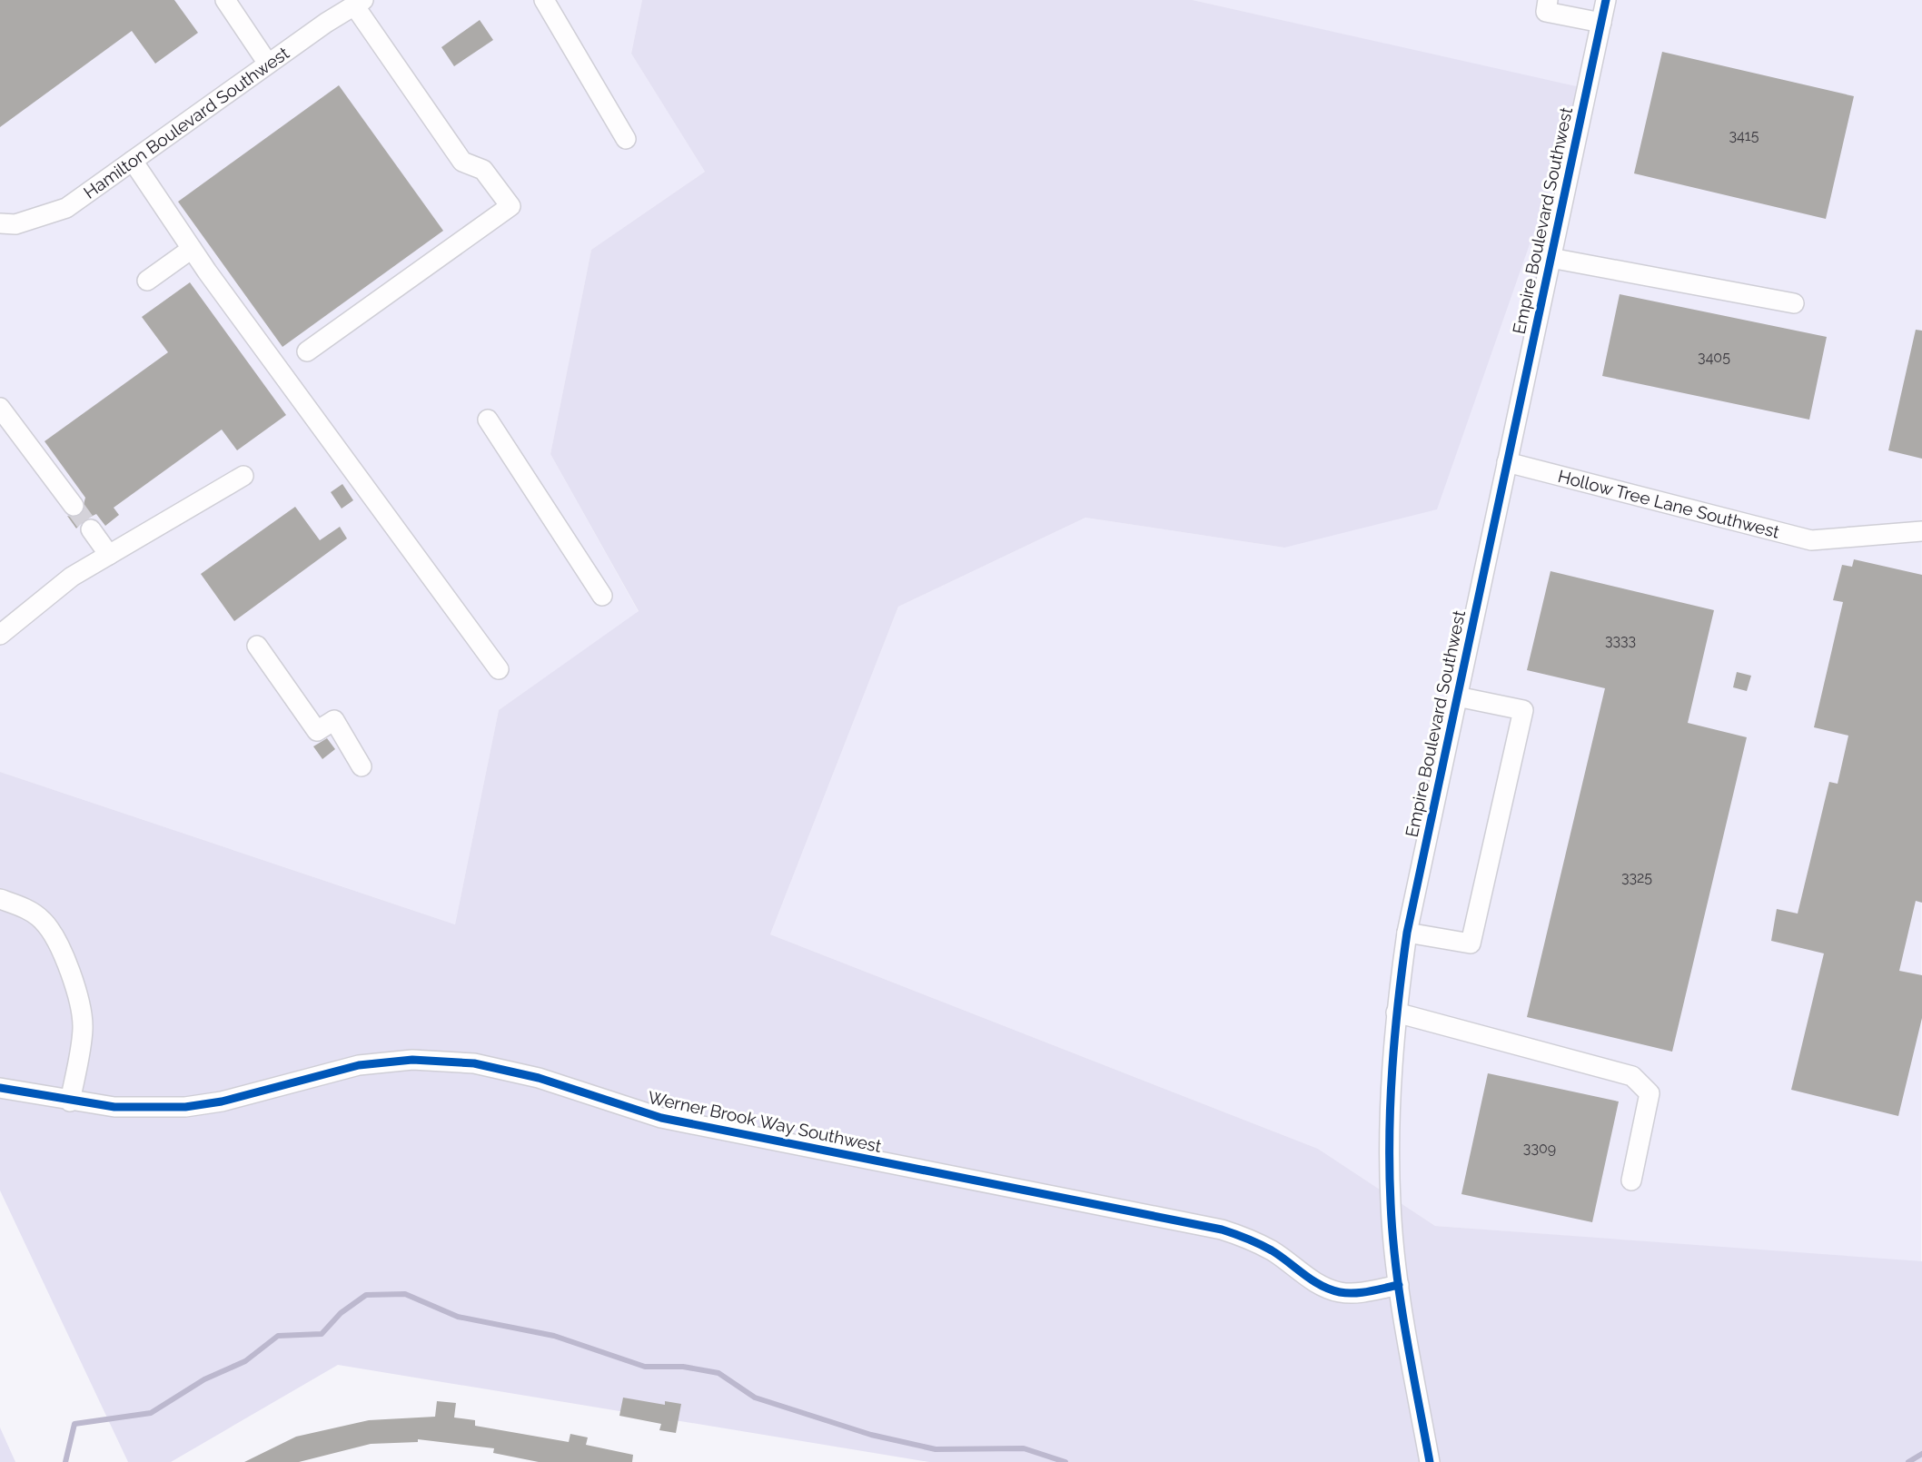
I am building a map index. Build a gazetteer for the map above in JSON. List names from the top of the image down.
{
  "streets": {
    "street": [
      "Hamilton Boulevard Southwest",
      "Empire Boulevard Southwest",
      "Hollow Tree Lane Southwest",
      "Werner Brook Way Southwest"
    ]
  },
  "crossings": [
    ["Empire Boulevard Southwest", "Hollow Tree Lane Southwest"],
    ["Empire Boulevard Southwest", "Werner Brook Way Southwest"]
  ],
  "house_numbers": [
    "3415",
    "3405",
    "3333",
    "3325",
    "3309"
  ]
}
